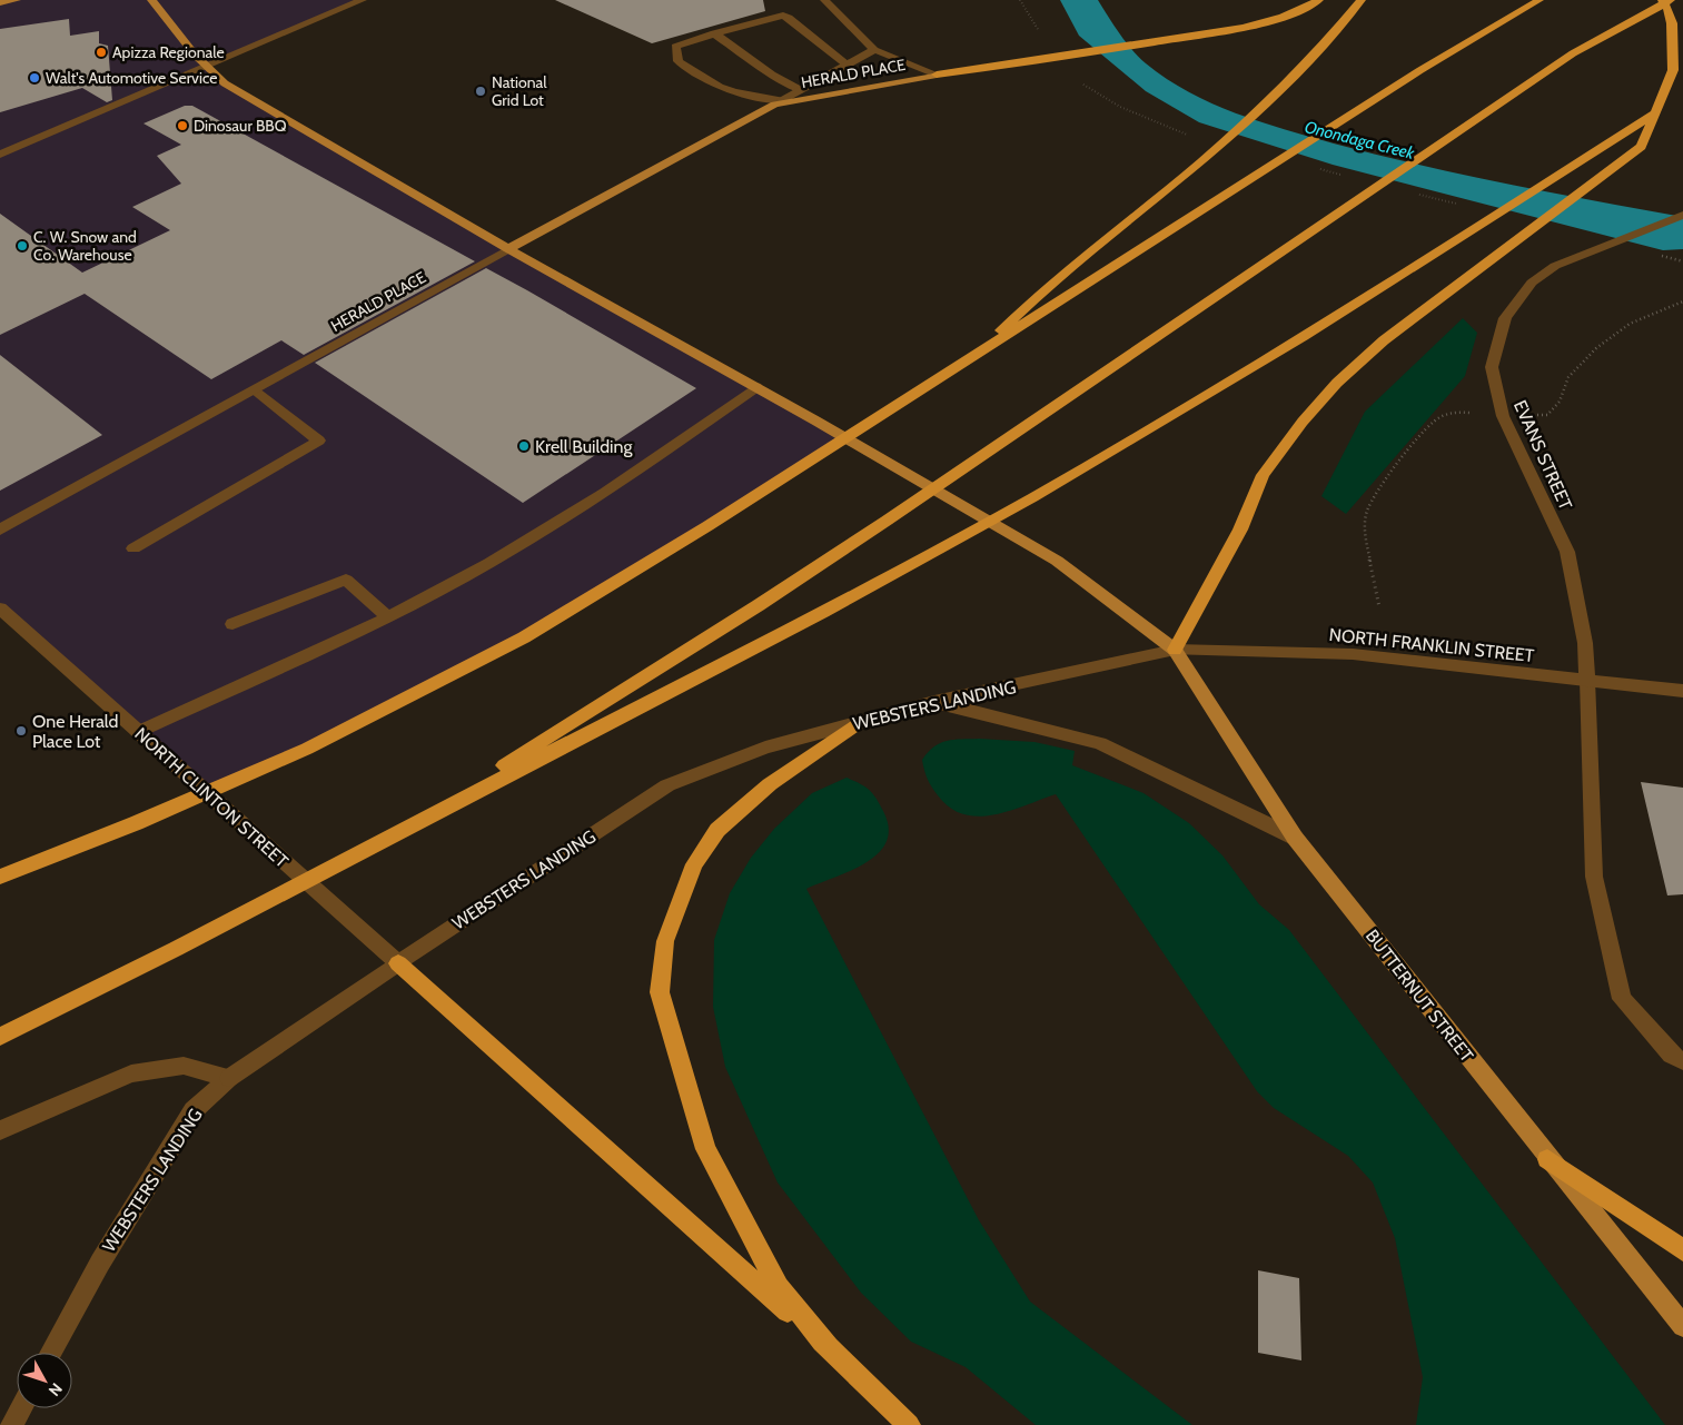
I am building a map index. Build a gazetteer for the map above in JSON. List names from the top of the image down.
{
  "streets": {
    "main road": ["HERALD PLACE", "BUTTERNUT STREET"],
    "street": [
      "EVANS STREET",
      "NORTH FRANKLIN STREET",
      "WEBSTERS LANDING",
      "NORTH CLINTON STREET"
    ]
  },
  "crossings": [
    ["EVANS STREET", "NORTH FRANKLIN STREET"],
    ["NORTH FRANKLIN STREET", "WEBSTERS LANDING"],
    ["NORTH FRANKLIN STREET", "BUTTERNUT STREET"],
    ["WEBSTERS LANDING", "NORTH CLINTON STREET"],
    ["WEBSTERS LANDING", "BUTTERNUT STREET"]
  ],
  "water": ["Onondaga Creek"],
  "places": [
    "Apizza Regionale",
    "Walt's Automotive Service",
    "National Grid Lot",
    "Dinosaur BBQ",
    "C. W. Snow and Co. Warehouse",
    "Krell Building",
    "One Herald Place Lot"
  ],
  "north": "bottom right"
}
